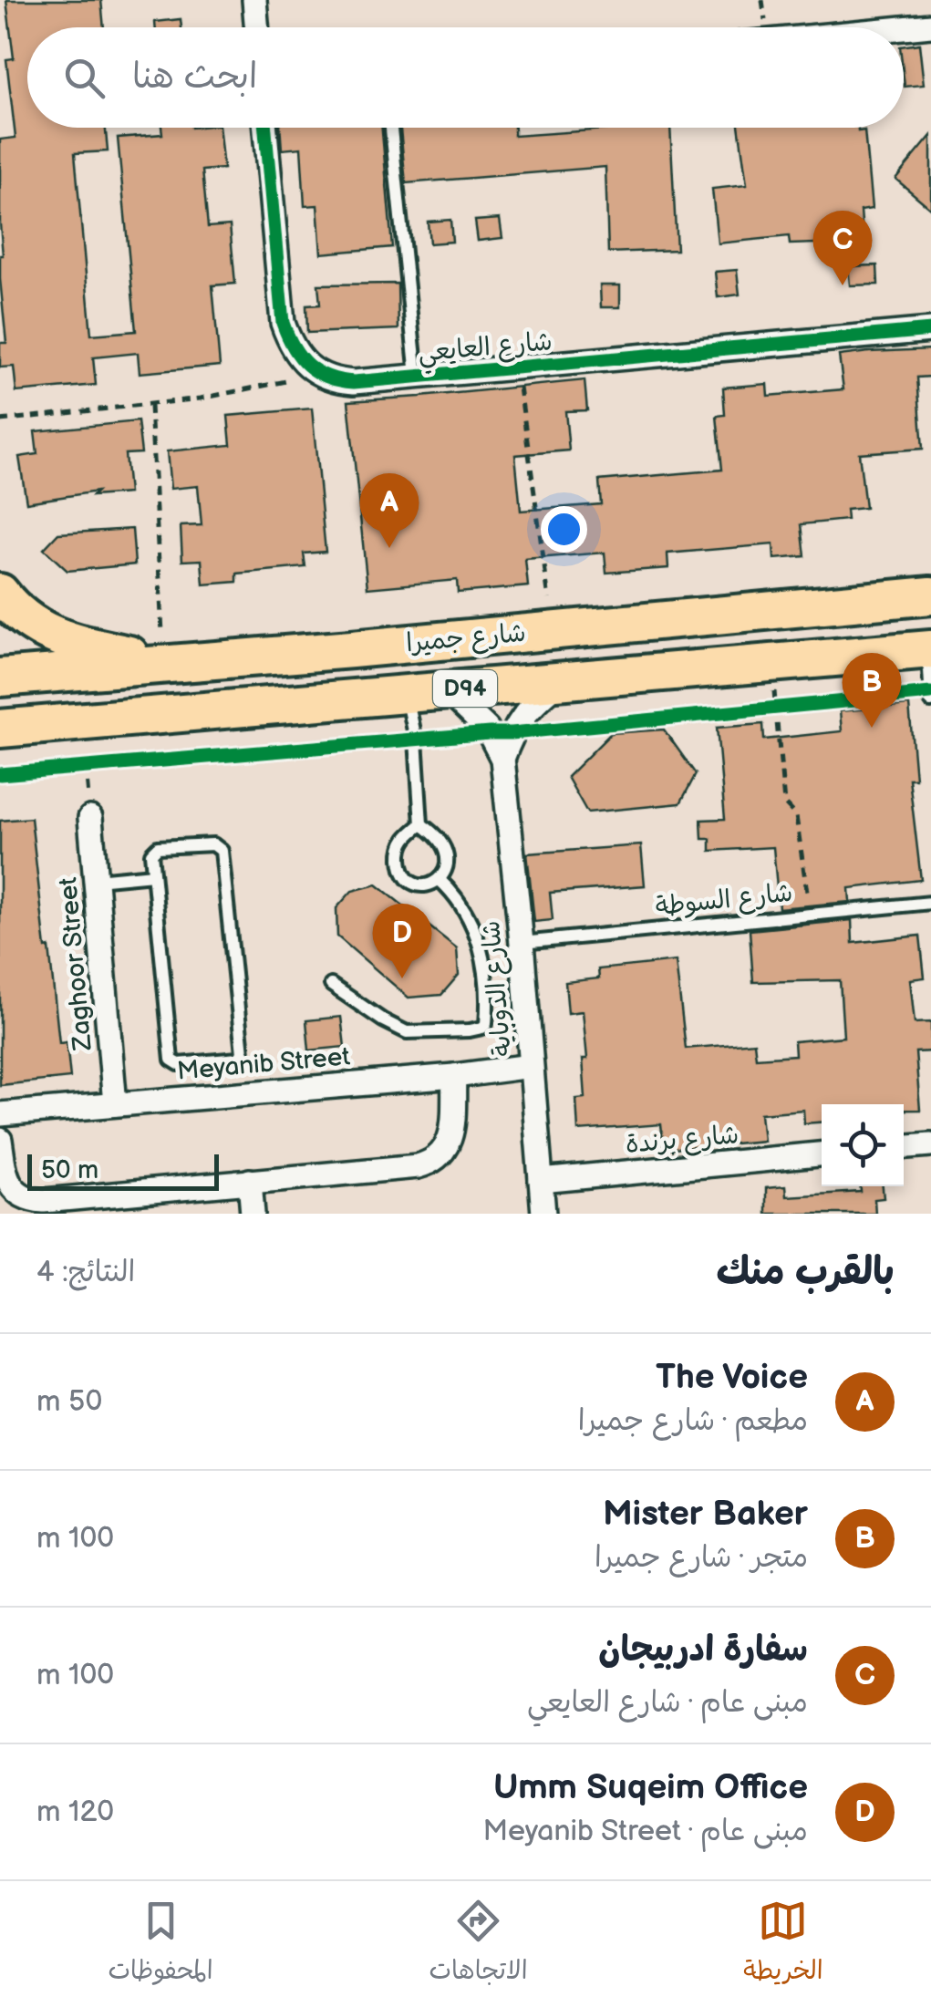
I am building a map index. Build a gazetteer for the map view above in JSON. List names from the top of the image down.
{
  "streets": {
    "main road": ["شارع جميرا", "D94"],
    "street": [
      "شارع العايعي",
      "Zaghoor Street",
      "شارع الدوباية",
      "Meyanib Street",
      "شارع برندة"
    ],
    "lane": ["شارع السوطة"]
  },
  "crossings": [
    ["شارع جميرا", "شارع الدوباية"],
    ["شارع السوطة", "شارع الدوباية"],
    ["Zaghoor Street", "Meyanib Street"],
    ["شارع الدوباية", "Meyanib Street"],
    ["شارع الدوباية", "شارع برندة"]
  ],
  "scale_bar": "50 m",
  "page": {
    "search": "ابحث هنا",
    "pins": [
      "C",
      "A",
      "B",
      "D"
    ],
    "scale": "50 m",
    "heading": ["بالقرب منك", "النتائج: 4"],
    "list": [
      {
        "mark": "A",
        "name": "The Voice",
        "note": "مطعم · شارع جميرا",
        "value": "50 m"
      },
      {
        "mark": "B",
        "name": "Mister Baker",
        "note": "متجر · شارع جميرا",
        "value": "100 m"
      },
      {
        "mark": "C",
        "name": "سفارة ادربيجان",
        "note": "مبنى عام · شارع العايعي",
        "value": "100 m"
      },
      {
        "mark": "D",
        "name": "Umm Suqeim Office",
        "note": "مبنى عام · Meyanib Street",
        "value": "120 m"
      }
    ],
    "nav": ["الخريطة", "الاتجاهات", "المحفوظات"]
  }
}
